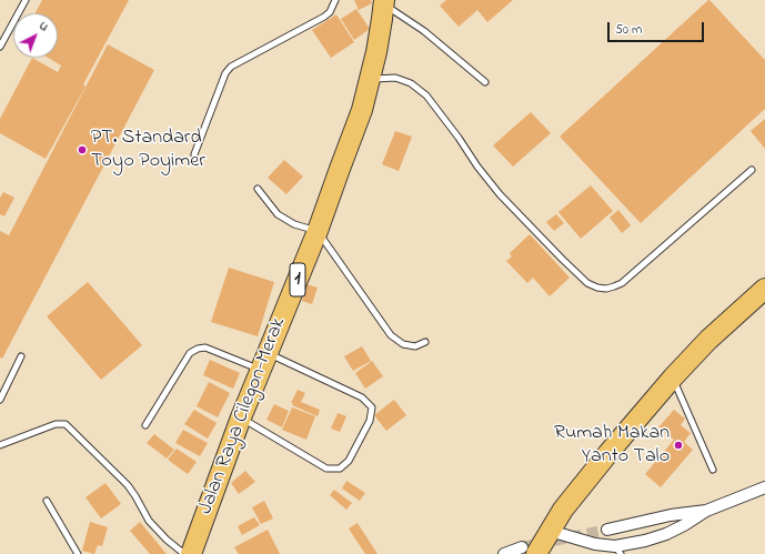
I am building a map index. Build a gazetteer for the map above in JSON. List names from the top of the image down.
{
  "streets": {
    "highway": ["1", "Jalan Raya Cilegon-Merak"]
  },
  "places": ["PT. Standard Toyo Poyimer", "Rumah Makan Yanto Talo"],
  "scale_bar": "50 m",
  "north": "top right"
}
